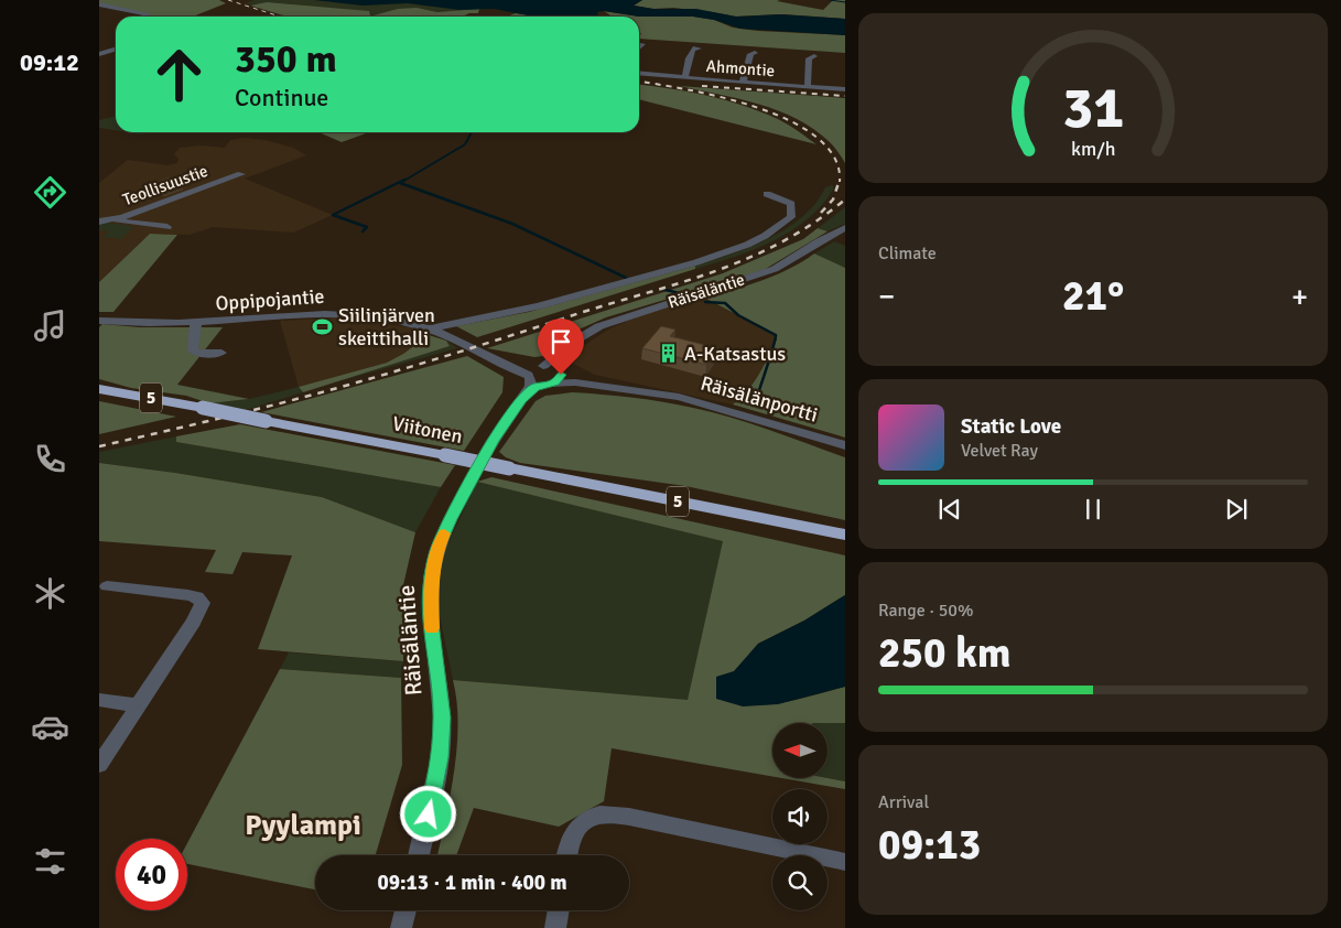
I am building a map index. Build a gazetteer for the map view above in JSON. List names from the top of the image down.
{
  "streets": {
    "highway": ["5", "Viitonen"],
    "street": [
      "Ahmontie",
      "Teollisuustie",
      "Räisäläntie",
      "Oppipojantie",
      "Räisälänportti"
    ]
  },
  "crossings": [
    ["Räisäläntie", "Oppipojantie"]
  ],
  "districts": ["Pyylampi"],
  "places": {
    "sports": ["Siilinjärven skeittihalli"],
    "building": ["A-Katsastus"]
  },
  "north": "left",
  "page": {
    "tabs": "09:12",
    "turn": ["350 m", "Continue"],
    "tile": [
      "Climate",
      ["Range · 50%", "250 km"],
      ["Arrival", "09:13"]
    ],
    "heat": ["−", "21°", "+"],
    "song": ["Static Love", "Velvet Ray"],
    "limit": "40",
    "trip": "09:13 · 1 min · 400 m",
    "gauge": ["31", "km/h"]
  }
}
